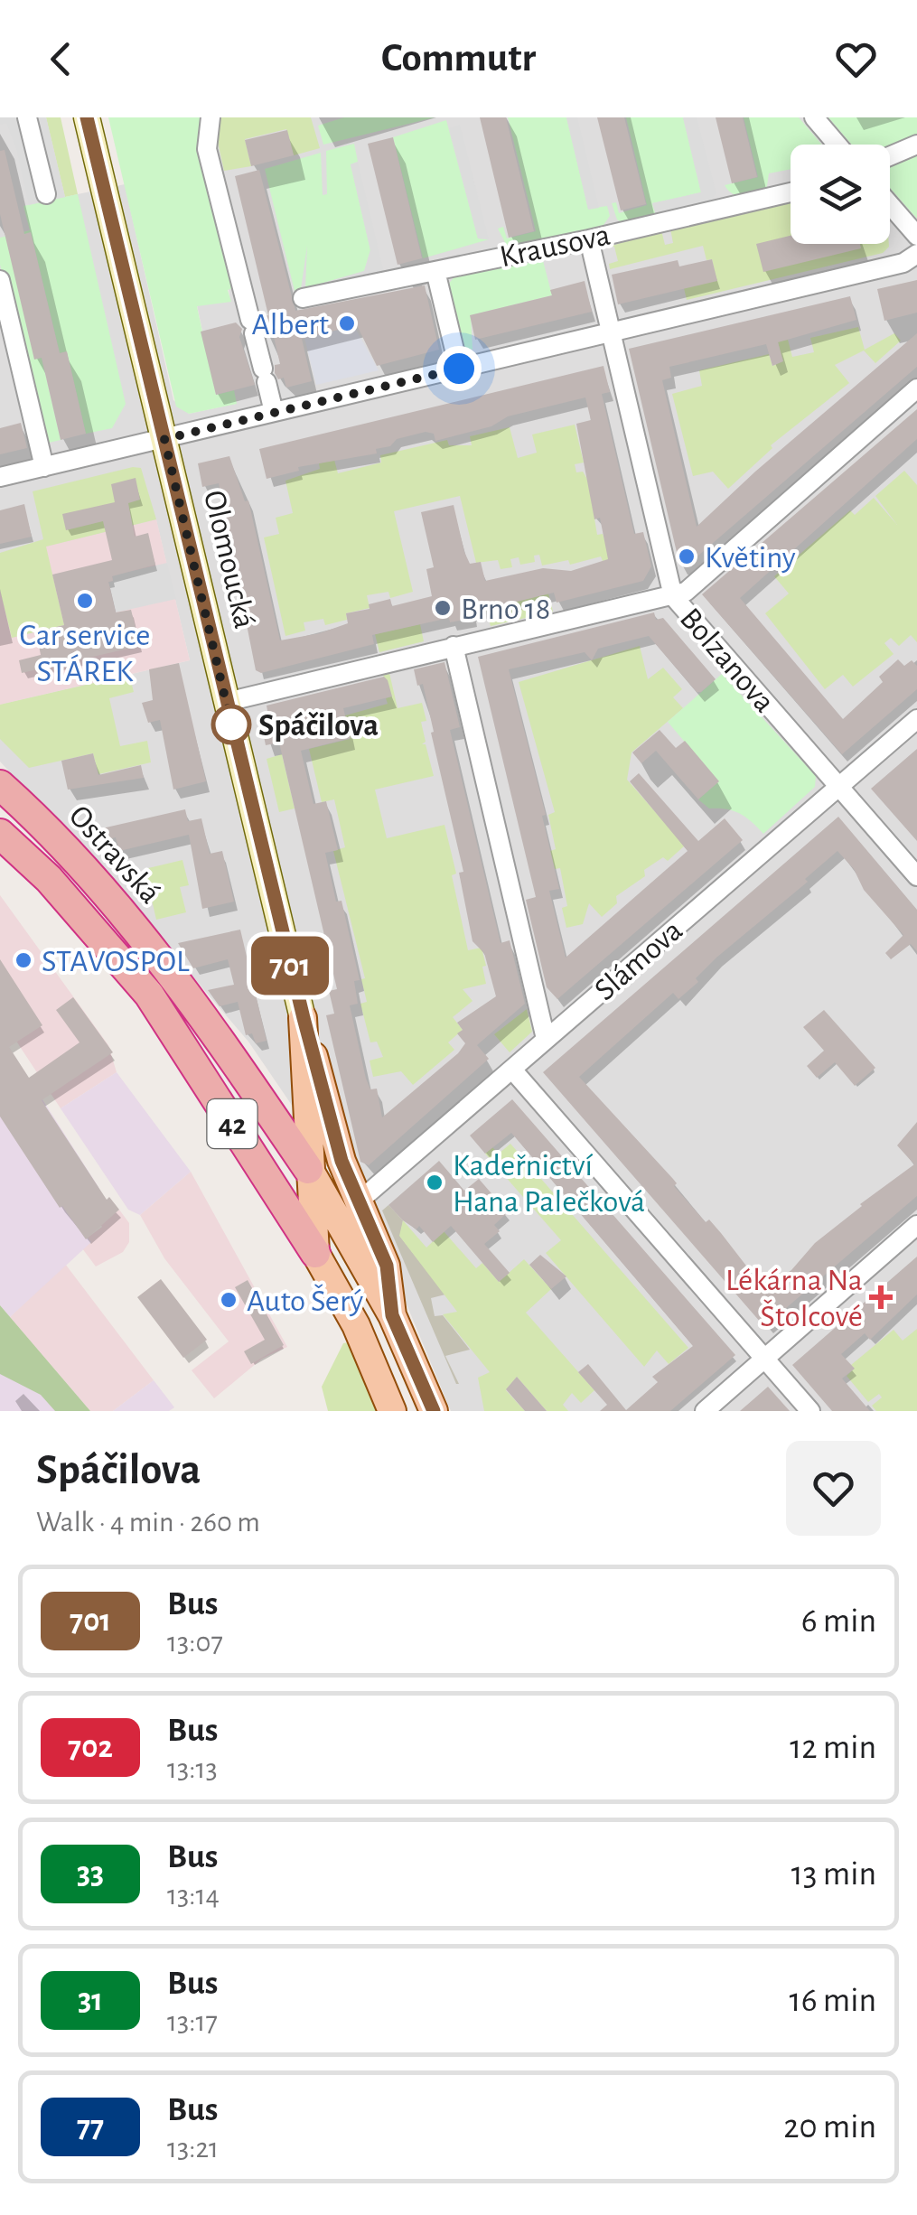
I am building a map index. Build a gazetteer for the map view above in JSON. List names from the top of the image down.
{
  "streets": {
    "highway": ["Ostravská", "42"],
    "main road": ["Olomoucká"],
    "street": ["Krausova", "Bolzanova", "Slámova"]
  },
  "crossings": [
    ["Krausova", "Bolzanova"],
    ["Bolzanova", "Slámova"],
    ["Ostravská", "42"]
  ],
  "places": {
    "other": [
      "Albert",
      "Květiny",
      "Car service STÁREK",
      "Brno 18",
      "Spáčilova",
      "STAVOSPOL",
      "Kadeřnictví Hana Palečková",
      "Auto Šerý"
    ],
    "health": ["Lékárna Na Štolcové"]
  },
  "lines": ["bus line 701"],
  "page": {
    "header": "Commutr",
    "on_map": "701",
    "heading": ["Spáčilova", "Walk · 4 min · 260 m"],
    "list": [
      {
        "mark": "701",
        "name": "Bus",
        "note": "13:07",
        "value": "6 min"
      },
      {
        "mark": "702",
        "name": "Bus",
        "note": "13:13",
        "value": "12 min"
      },
      {
        "mark": "33",
        "name": "Bus",
        "note": "13:14",
        "value": "13 min"
      },
      {
        "mark": "31",
        "name": "Bus",
        "note": "13:17",
        "value": "16 min"
      },
      {
        "mark": "77",
        "name": "Bus",
        "note": "13:21",
        "value": "20 min"
      }
    ]
  }
}
